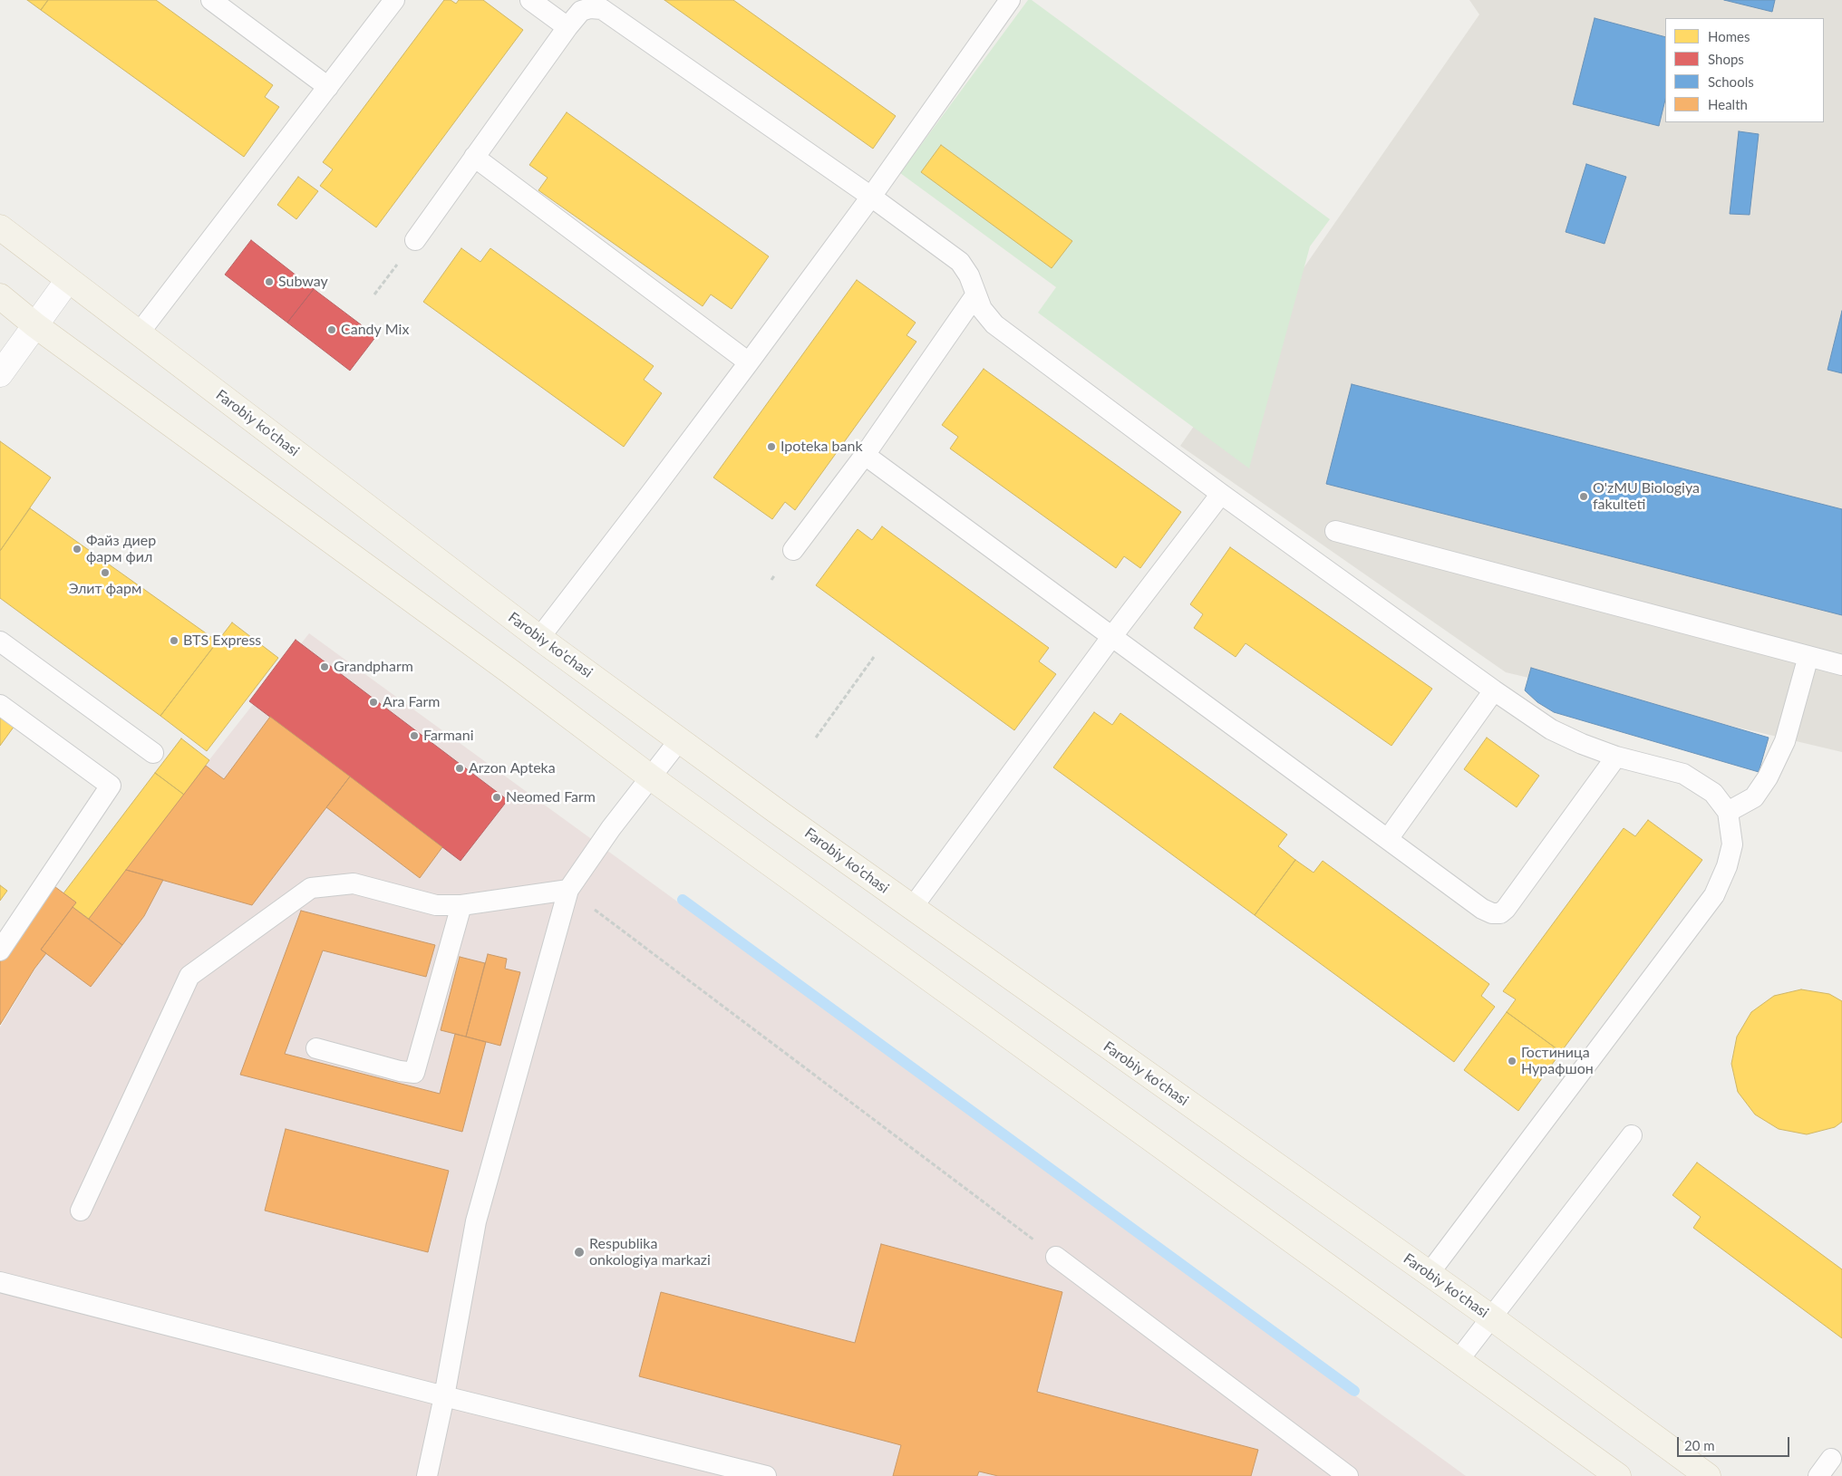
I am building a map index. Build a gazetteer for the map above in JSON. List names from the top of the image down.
{
  "streets": {
    "main road": ["Farobiy ko'chasi"]
  },
  "places": [
    "Subway",
    "Candy Mix",
    "Ipoteka bank",
    "O'zMU Biologiya fakulteti",
    "Файз диер фарм фил",
    "Элит фарм",
    "BTS Express",
    "Grandpharm",
    "Ara Farm",
    "Farmani",
    "Arzon Apteka",
    "Neomed Farm",
    "Гостиница Нурафшон",
    "Respublika onkologiya markazi"
  ],
  "legend": [
    "Homes",
    "Shops",
    "Schools",
    "Health"
  ],
  "scale_bar": "20 m"
}
